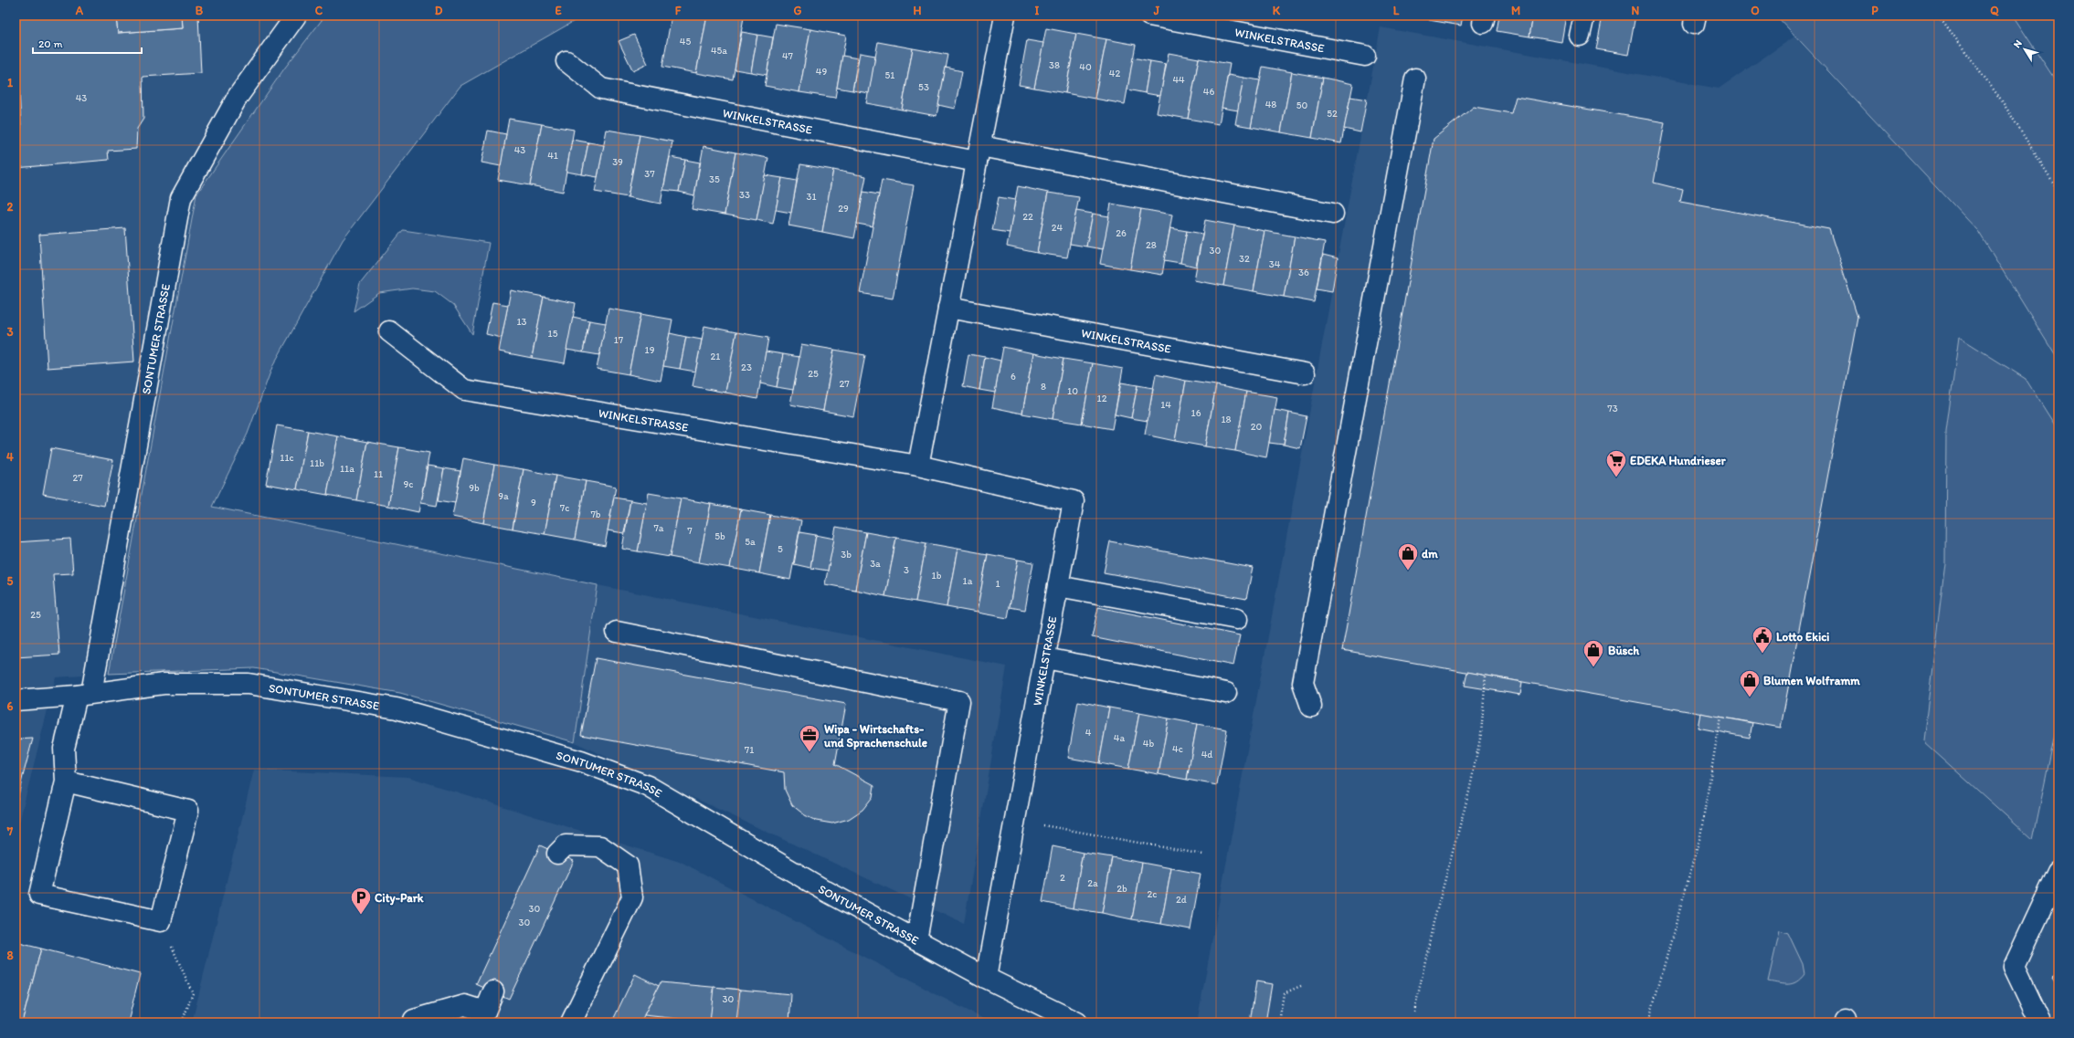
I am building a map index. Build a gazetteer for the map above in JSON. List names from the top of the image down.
{
  "streets": {
    "street": ["WINKELSTRASSE", "SONTUMER STRASSE"]
  },
  "crossings": [
    ["WINKELSTRASSE", "SONTUMER STRASSE"]
  ],
  "places": {
    "supermarket": ["EDEKA Hundrieser"],
    "shop": ["dm", "Büsch", "Blumen Wolframm"],
    "public building": ["Lotto Ekici"],
    "office": ["Wipa - Wirtschafts- und Sprachenschule"],
    "parking": ["City-Park"]
  },
  "house_numbers": [
    "45",
    "45a",
    "47",
    "38",
    "40",
    "49",
    "42",
    "51",
    "44",
    "53",
    "46",
    "43",
    "48",
    "50",
    "52",
    "43",
    "41",
    "39",
    "37",
    "35",
    "33",
    "31",
    "29",
    "22",
    "24",
    "26",
    "28",
    "30",
    "32",
    "34",
    "36",
    "13",
    "15",
    "17",
    "19",
    "21",
    "23",
    "25",
    "6",
    "27",
    "8",
    "10",
    "12",
    "14",
    "73",
    "16",
    "18",
    "20",
    "11c",
    "11b",
    "11a",
    "11",
    "27",
    "9c",
    "9b",
    "9a",
    "9",
    "7c",
    "7b",
    "7a",
    "7",
    "5b",
    "5a",
    "5",
    "3b",
    "3a",
    "3",
    "1b",
    "1a",
    "1",
    "25",
    "4",
    "4a",
    "4b",
    "4c",
    "71",
    "4d",
    "2",
    "2a",
    "2b",
    "2c",
    "2d",
    "30",
    "30",
    "30"
  ],
  "scale_bar": "20 m",
  "north": "top left",
  "grid": {
    "columns": [
      "A",
      "B",
      "C",
      "D",
      "E",
      "F",
      "G",
      "H",
      "I",
      "J",
      "K",
      "L",
      "M",
      "N",
      "O",
      "P",
      "Q"
    ],
    "rows": [
      "1",
      "2",
      "3",
      "4",
      "5",
      "6",
      "7",
      "8"
    ]
  }
}
